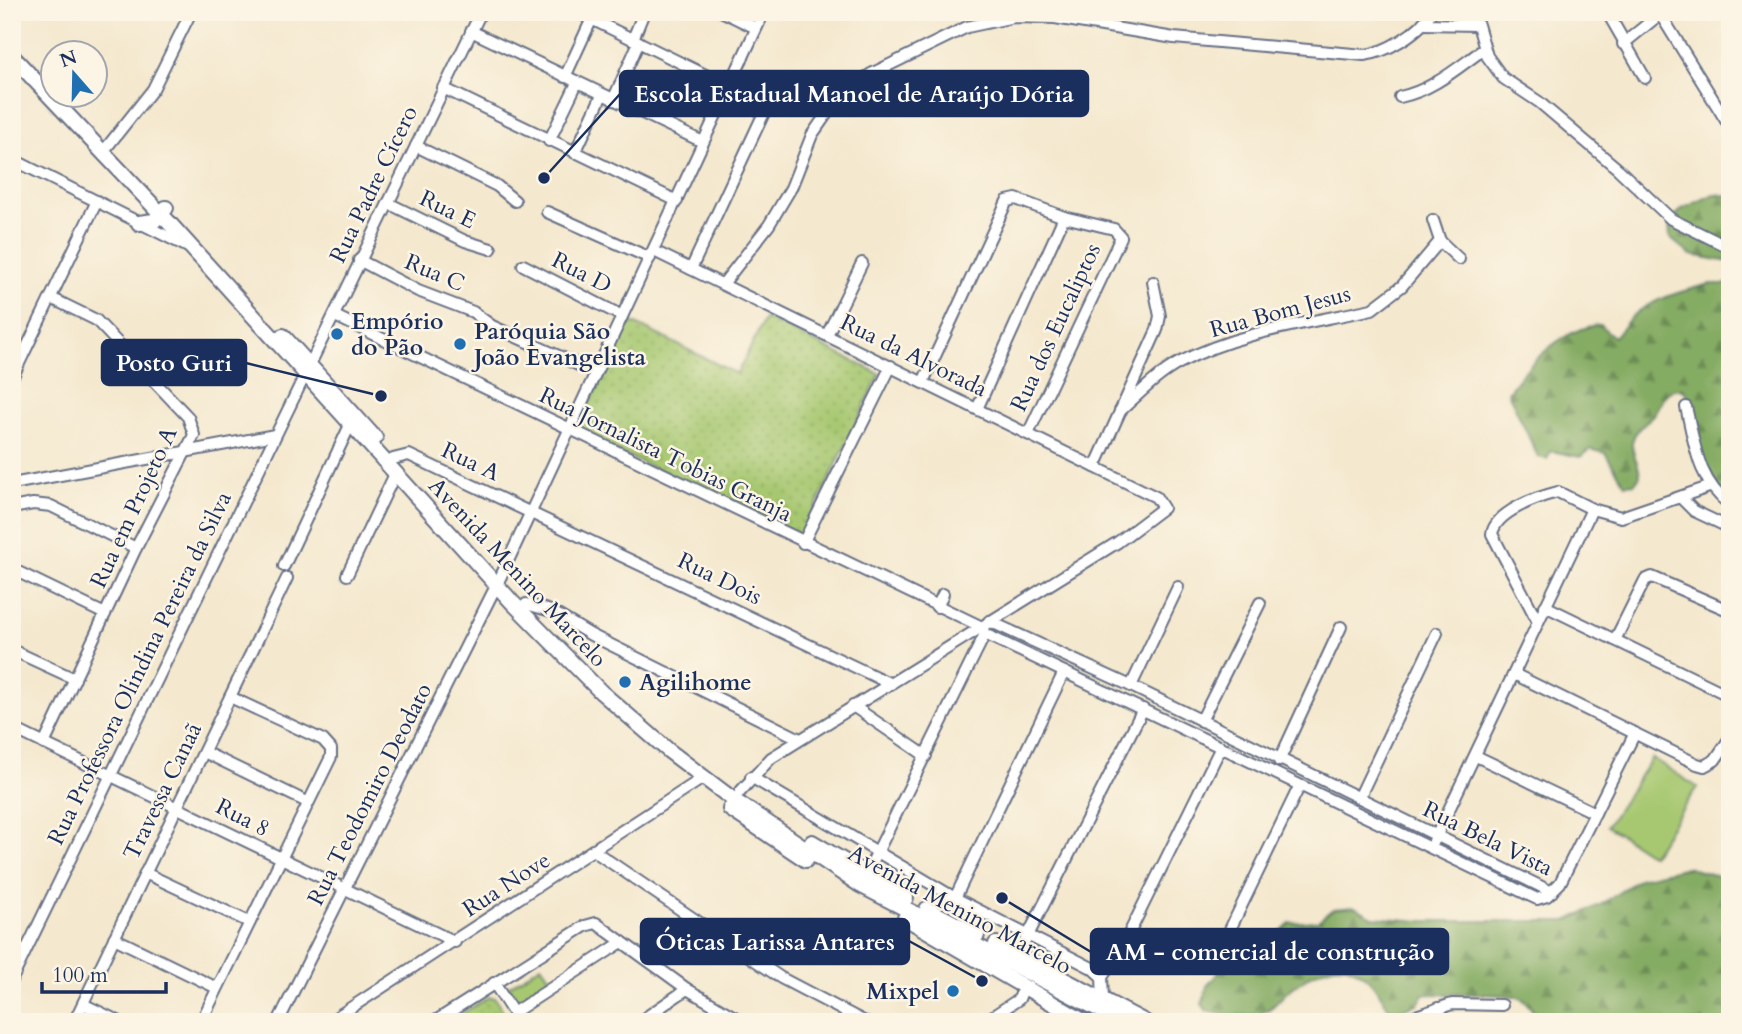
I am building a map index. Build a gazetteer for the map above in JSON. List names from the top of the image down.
{
  "streets": {
    "main road": ["Avenida Menino Marcelo"],
    "street": [
      "Rua Padre Cícero",
      "Rua E",
      "Rua C",
      "Rua D",
      "Rua Bom Jesus",
      "Rua dos Eucaliptos",
      "Rua da Alvorada",
      "Rua Jornalista Tobias Granja",
      "Rua A",
      "Rua em Projeto A",
      "Rua Dois",
      "Rua Professora Olindina Pereira da Silva",
      "Travessa Canaã",
      "Rua Teodomiro Deodato",
      "Rua 8",
      "Rua Bela Vista",
      "Rua Nove"
    ]
  },
  "crossings": [
    ["Rua Padre Cícero", "Rua E"],
    ["Rua Padre Cícero", "Rua C"],
    ["Rua Padre Cícero", "Rua Jornalista Tobias Granja"],
    ["Rua Padre Cícero", "Avenida Menino Marcelo"],
    ["Rua Padre Cícero", "Rua Professora Olindina Pereira da Silva"],
    ["Rua C", "Rua Teodomiro Deodato"],
    ["Rua D", "Rua Teodomiro Deodato"],
    ["Rua dos Eucaliptos", "Rua da Alvorada"],
    ["Rua da Alvorada", "Rua Jornalista Tobias Granja"],
    ["Rua da Alvorada", "Rua Teodomiro Deodato"],
    ["Rua da Alvorada", "Rua Bela Vista"],
    ["Rua Jornalista Tobias Granja", "Rua Teodomiro Deodato"],
    ["Rua Jornalista Tobias Granja", "Rua Bela Vista"],
    ["Rua A", "Avenida Menino Marcelo"],
    ["Rua A", "Rua Dois"],
    ["Rua A", "Rua Teodomiro Deodato"],
    ["Rua em Projeto A", "Rua 8"],
    ["Avenida Menino Marcelo", "Rua Professora Olindina Pereira da Silva"],
    ["Avenida Menino Marcelo", "Rua Teodomiro Deodato"],
    ["Avenida Menino Marcelo", "Rua Nove"],
    ["Rua Dois", "Rua Teodomiro Deodato"],
    ["Rua Professora Olindina Pereira da Silva", "Rua 8"],
    ["Travessa Canaã", "Rua 8"],
    ["Rua Teodomiro Deodato", "Rua 8"],
    ["Rua 8", "Rua Nove"]
  ],
  "places": [
    "Escola Estadual Manoel de Araújo Dória",
    "Empório do Pão",
    "Paróquia São João Evangelista",
    "Posto Guri",
    "Agilihome",
    "AM - comercial de construção",
    "Óticas Larissa Antares",
    "Mixpel"
  ],
  "scale_bar": "100 m",
  "north": "top"
}
